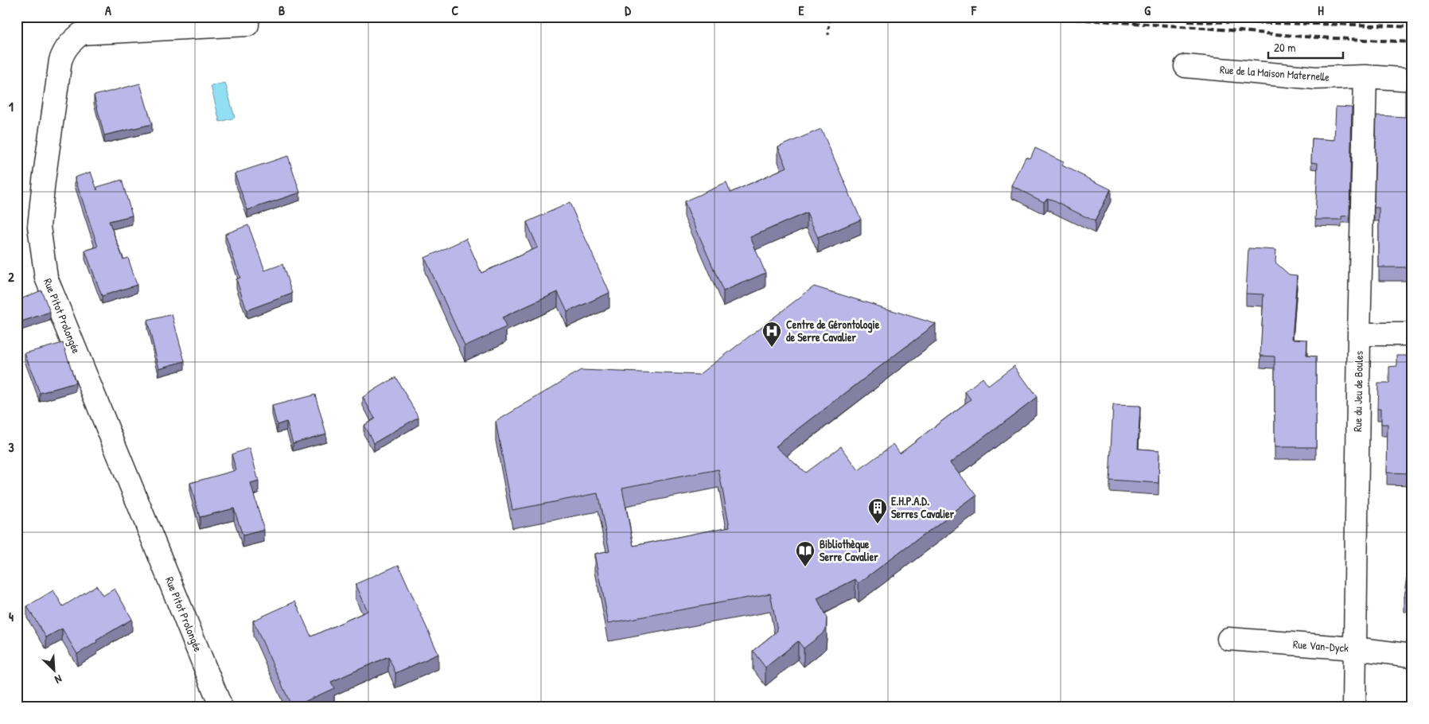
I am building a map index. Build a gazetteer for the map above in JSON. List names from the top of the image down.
{
  "streets": {
    "street": [
      "Rue de la Maison Maternelle",
      "Rue Pitot Prolongée",
      "Rue du Jeu de Boules",
      "Rue Van-Dyck"
    ]
  },
  "crossings": [
    ["Rue de la Maison Maternelle", "Rue du Jeu de Boules"],
    ["Rue du Jeu de Boules", "Rue Van-Dyck"]
  ],
  "places": {
    "hospital": ["Centre de Gérontologie de Serre Cavalier"],
    "building": ["E.H.P.A.D. Serres Cavalier"],
    "library": ["Bibliothèque Serre Cavalier"]
  },
  "scale_bar": "20 m",
  "north": "bottom right",
  "grid": {
    "columns": [
      "A",
      "B",
      "C",
      "D",
      "E",
      "F",
      "G",
      "H"
    ],
    "rows": [
      "1",
      "2",
      "3",
      "4"
    ]
  }
}
